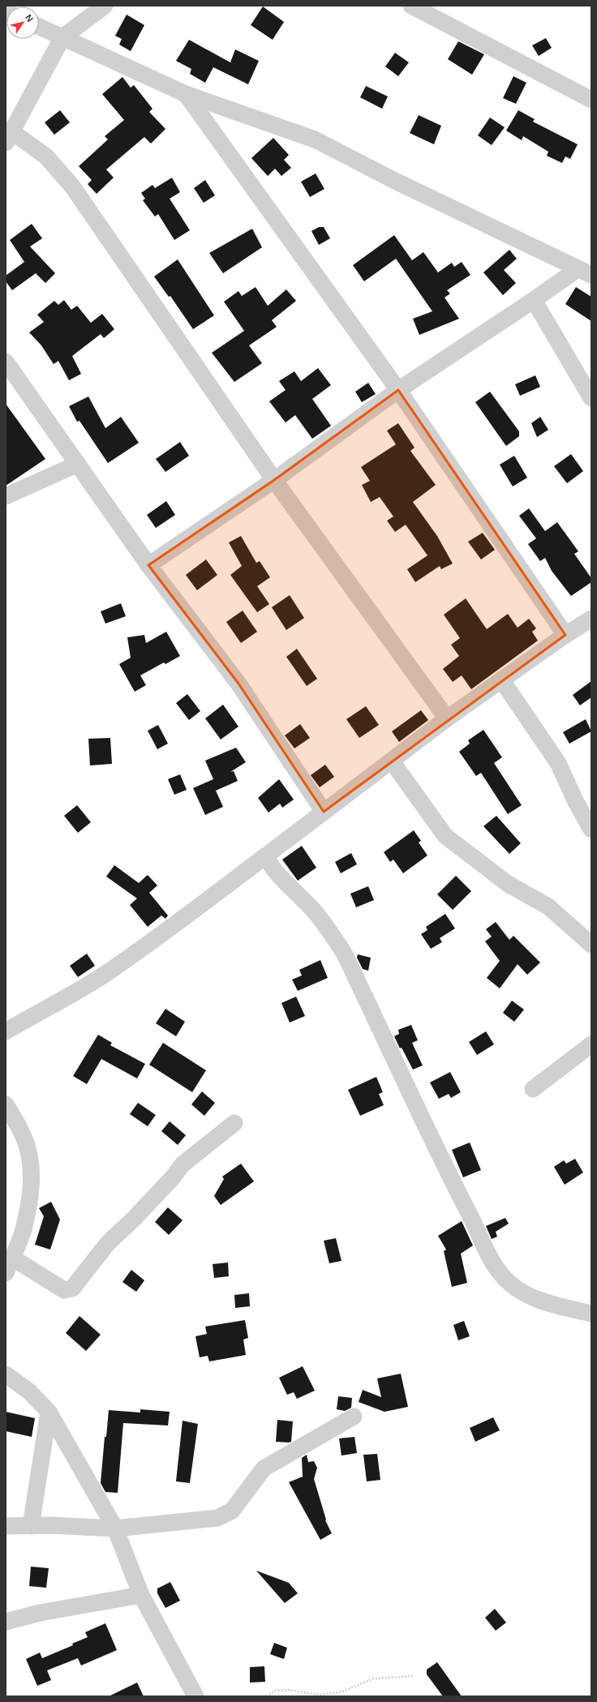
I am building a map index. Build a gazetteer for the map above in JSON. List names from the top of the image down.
{
  "north": "top right"
}
